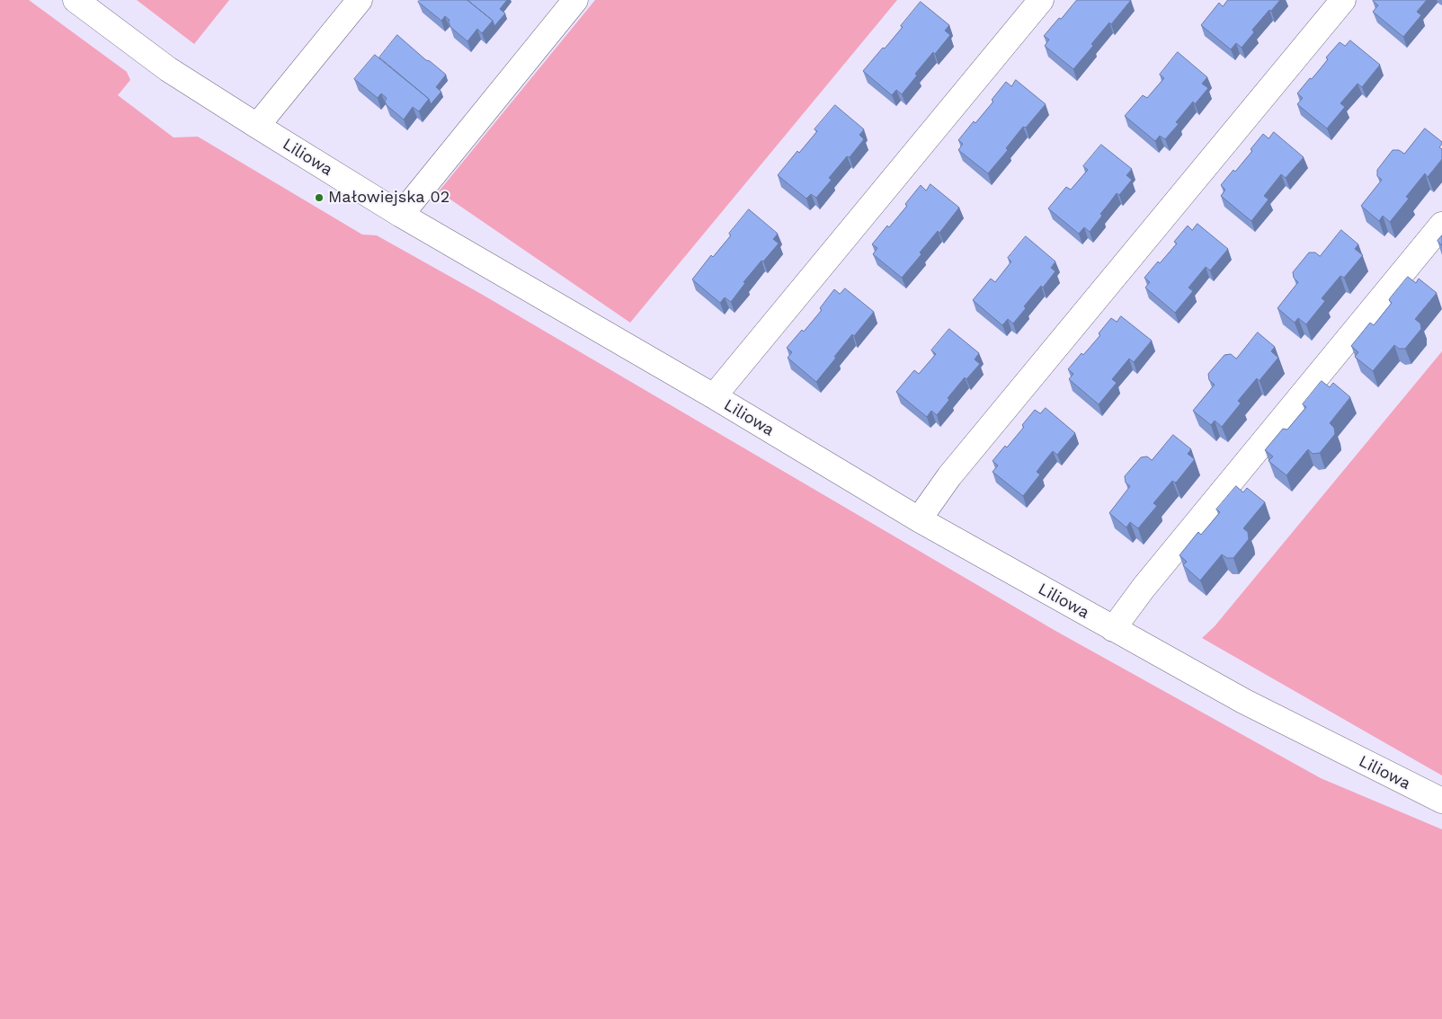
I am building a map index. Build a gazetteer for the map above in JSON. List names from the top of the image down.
{
  "streets": {
    "street": ["Liliowa"]
  },
  "places": ["Małowiejska 02"]
}
